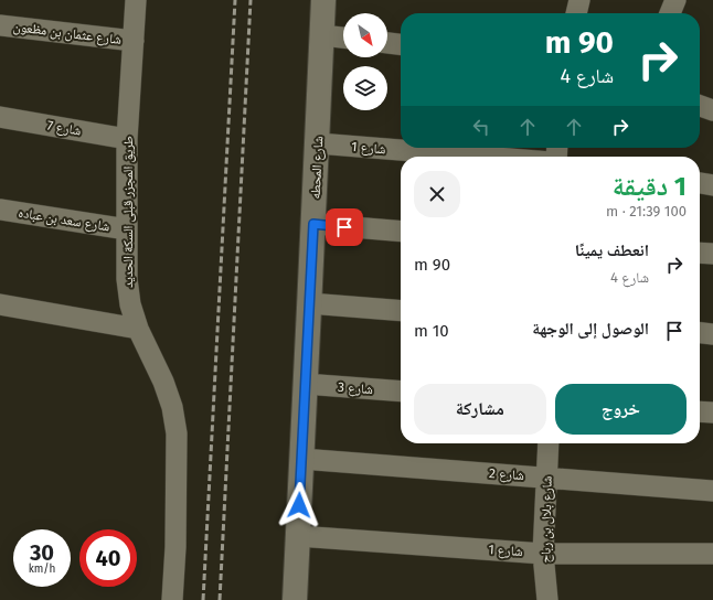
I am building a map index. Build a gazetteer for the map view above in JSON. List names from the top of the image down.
{
  "streets": {
    "street": [
      "شارع عثمان بن مظعون",
      "شارع 7",
      "شارع 1",
      "شارع المحطه",
      "طريق المجزر قبلى السكة الحديد",
      "شارع سعد بن عباده",
      "شارع 3",
      "شارع 2",
      "شارع بلال بن رباح"
    ]
  },
  "crossings": [
    ["شارع عثمان بن مظعون", "طريق المجزر قبلى السكة الحديد"],
    ["شارع 7", "طريق المجزر قبلى السكة الحديد"],
    ["شارع 1", "شارع المحطه"],
    ["شارع 1", "شارع بلال بن رباح"],
    ["شارع المحطه", "شارع 3"],
    ["شارع المحطه", "شارع 2"],
    ["طريق المجزر قبلى السكة الحديد", "شارع سعد بن عباده"],
    ["شارع 2", "شارع بلال بن رباح"]
  ],
  "north": "bottom right",
  "page": {
    "turn": ["90 m", "شارع 4"],
    "heading": ["1 دقيقة", "100 m · 21:39"],
    "list": [
      {
        "name": "انعطف يمينًا",
        "note": "شارع 4",
        "value": "90 m"
      },
      {
        "name": "الوصول إلى الوجهة",
        "value": "10 m"
      }
    ],
    "buttons": ["خروج", "مشاركة"],
    "speed": "30 km/h",
    "limit": "40"
  }
}
